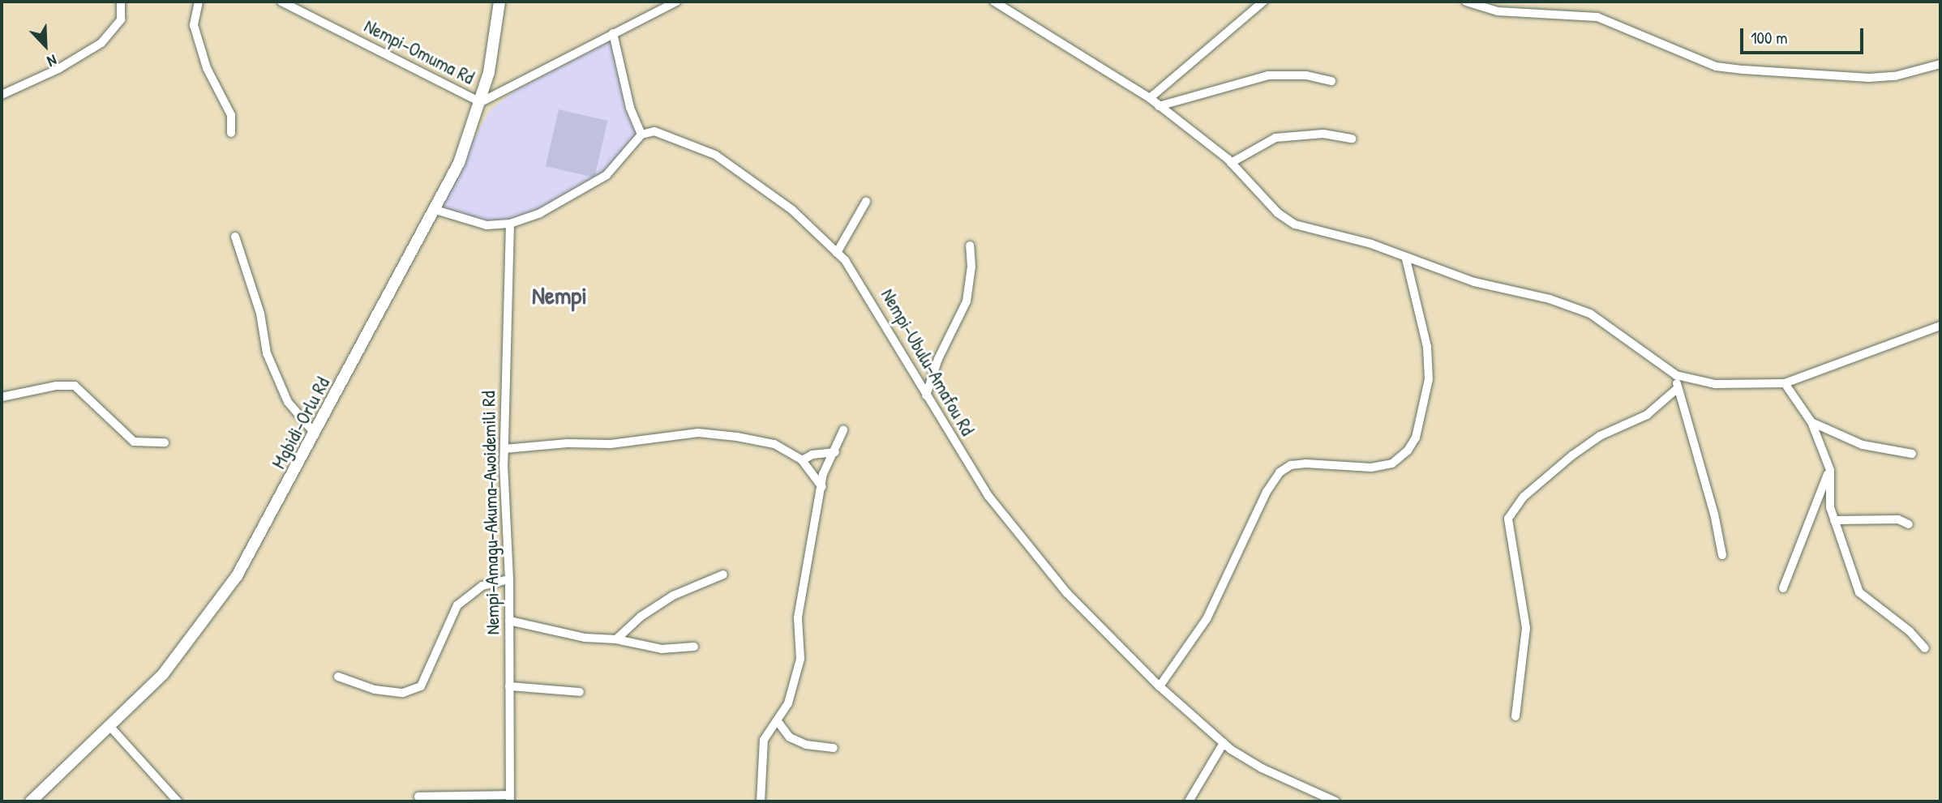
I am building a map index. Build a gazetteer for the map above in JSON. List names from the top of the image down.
{
  "streets": {
    "main road": ["Mgbidi-Orlu Rd"],
    "street": ["Nempi-Omuma Rd", "Nempi-Ubulu-Amafou Rd", "Nempi-Amagu-Akuma-Awoidemili Rd"]
  },
  "crossings": [
    ["Nempi-Omuma Rd", "Mgbidi-Orlu Rd"]
  ],
  "districts": ["Nempi"],
  "scale_bar": "100 m",
  "north": "bottom right"
}
